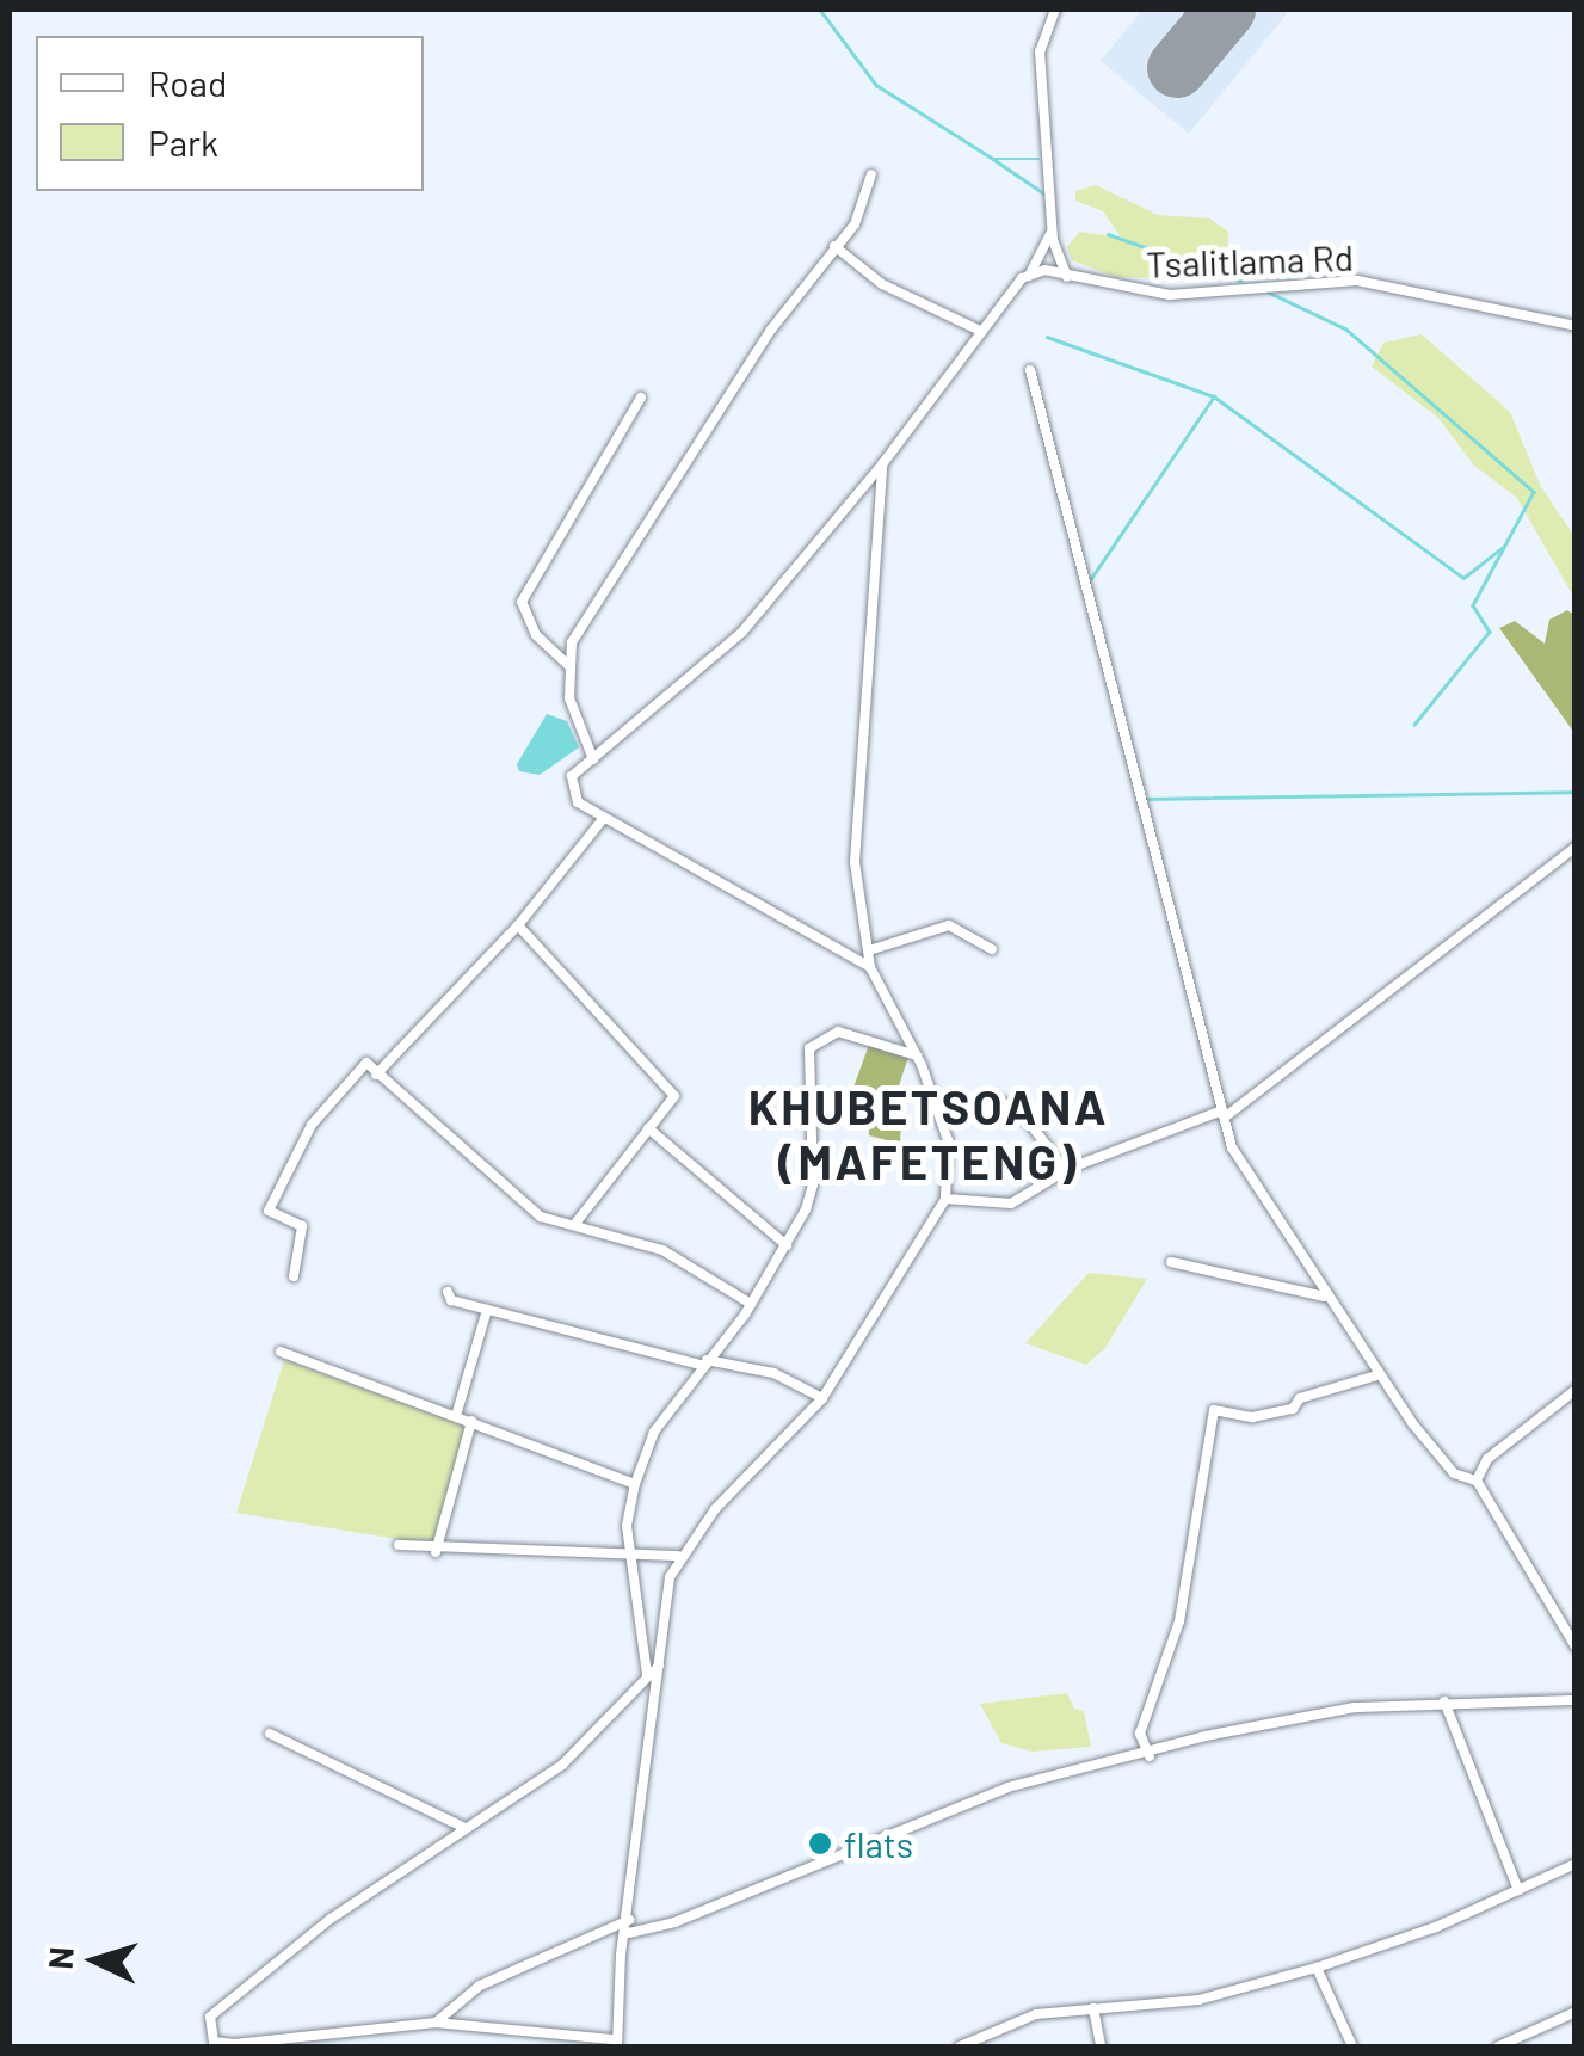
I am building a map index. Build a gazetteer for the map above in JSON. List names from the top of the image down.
{
  "streets": {
    "street": ["Tsalitlama Rd"]
  },
  "districts": ["KHUBETSOANA (MAFETENG)"],
  "places": ["flats"],
  "legend": ["Road", "Park"],
  "north": "left"
}
